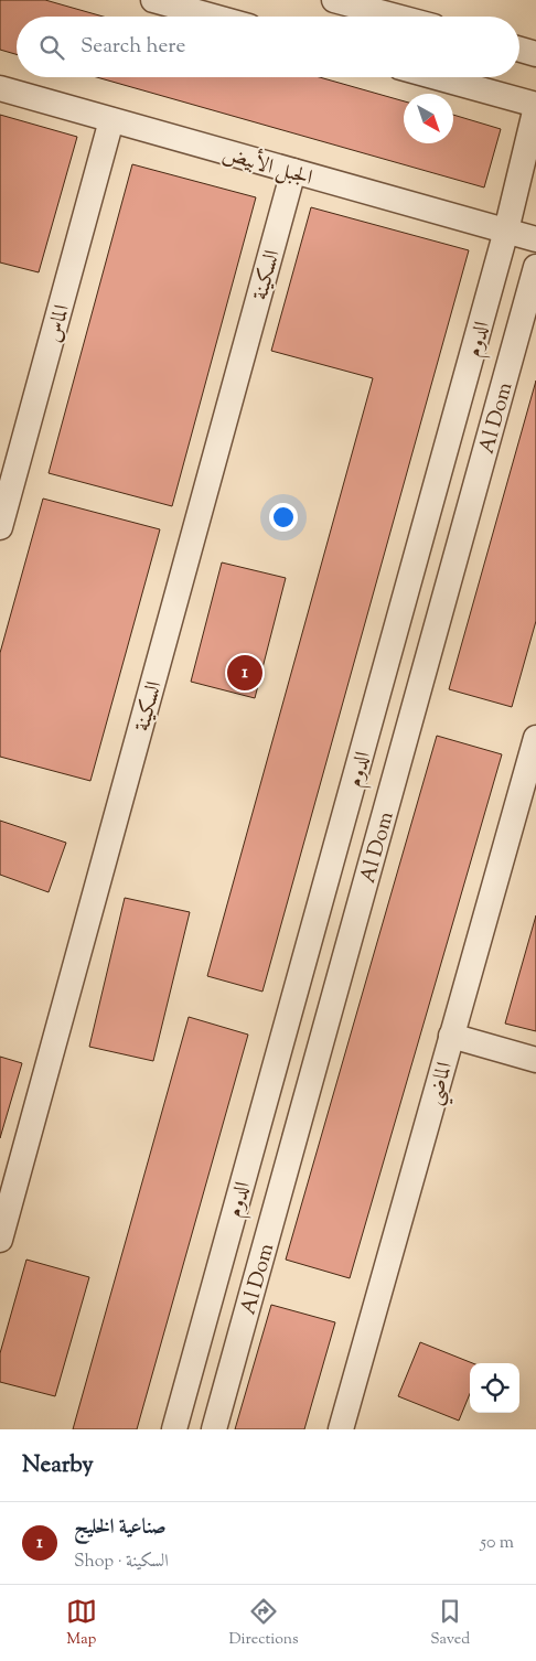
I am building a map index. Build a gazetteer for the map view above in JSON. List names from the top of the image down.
{
  "streets": {
    "street": [
      "الجبل الأبيض",
      "السكينة",
      "الماس",
      "الدوم",
      "Al Dom",
      "الماضي"
    ]
  },
  "crossings": [
    ["الجبل الأبيض", "السكينة"],
    ["الجبل الأبيض", "الماس"],
    ["الجبل الأبيض", "الدوم"]
  ],
  "north": "bottom right",
  "page": {
    "search": "Search here",
    "pins": "1",
    "heading": "Nearby",
    "list": [
      {
        "mark": "1",
        "name": "صناعية الخليج",
        "note": "Shop · السكينة",
        "value": "50 m"
      }
    ],
    "nav": ["Map", "Directions", "Saved"]
  }
}
